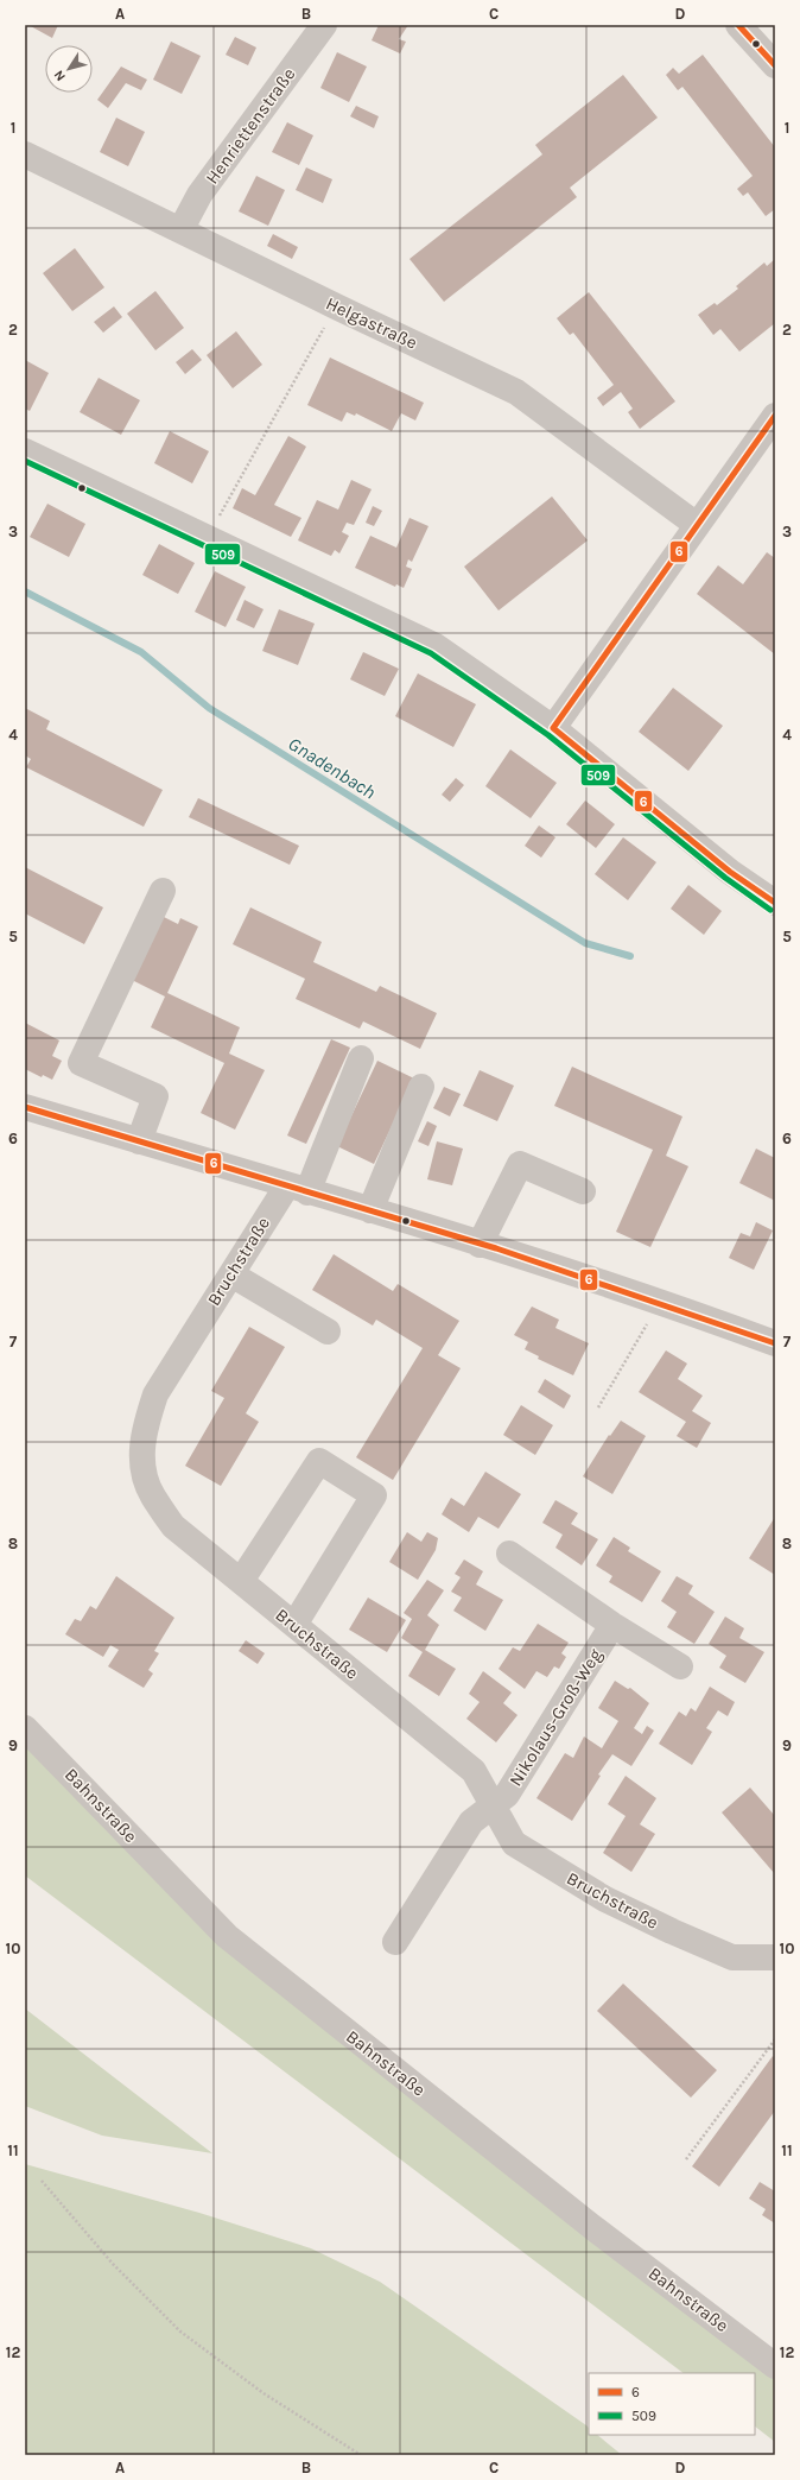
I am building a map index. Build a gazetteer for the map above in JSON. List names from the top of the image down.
{
  "streets": {
    "street": [
      "Henriettenstraße",
      "Helgastraße",
      "Bruchstraße",
      "Nikolaus-Groß-Weg",
      "Bahnstraße"
    ]
  },
  "crossings": [
    ["Henriettenstraße", "Helgastraße"],
    ["Bruchstraße", "Nikolaus-Groß-Weg"]
  ],
  "water": ["Gnadenbach"],
  "lines": ["transit line 6", "transit line 509"],
  "legend": ["6", "509"],
  "north": "bottom left",
  "grid": {
    "columns": [
      "A",
      "B",
      "C",
      "D"
    ],
    "rows": [
      "1",
      "2",
      "3",
      "4",
      "5",
      "6",
      "7",
      "8",
      "9",
      "10",
      "11",
      "12"
    ]
  }
}
